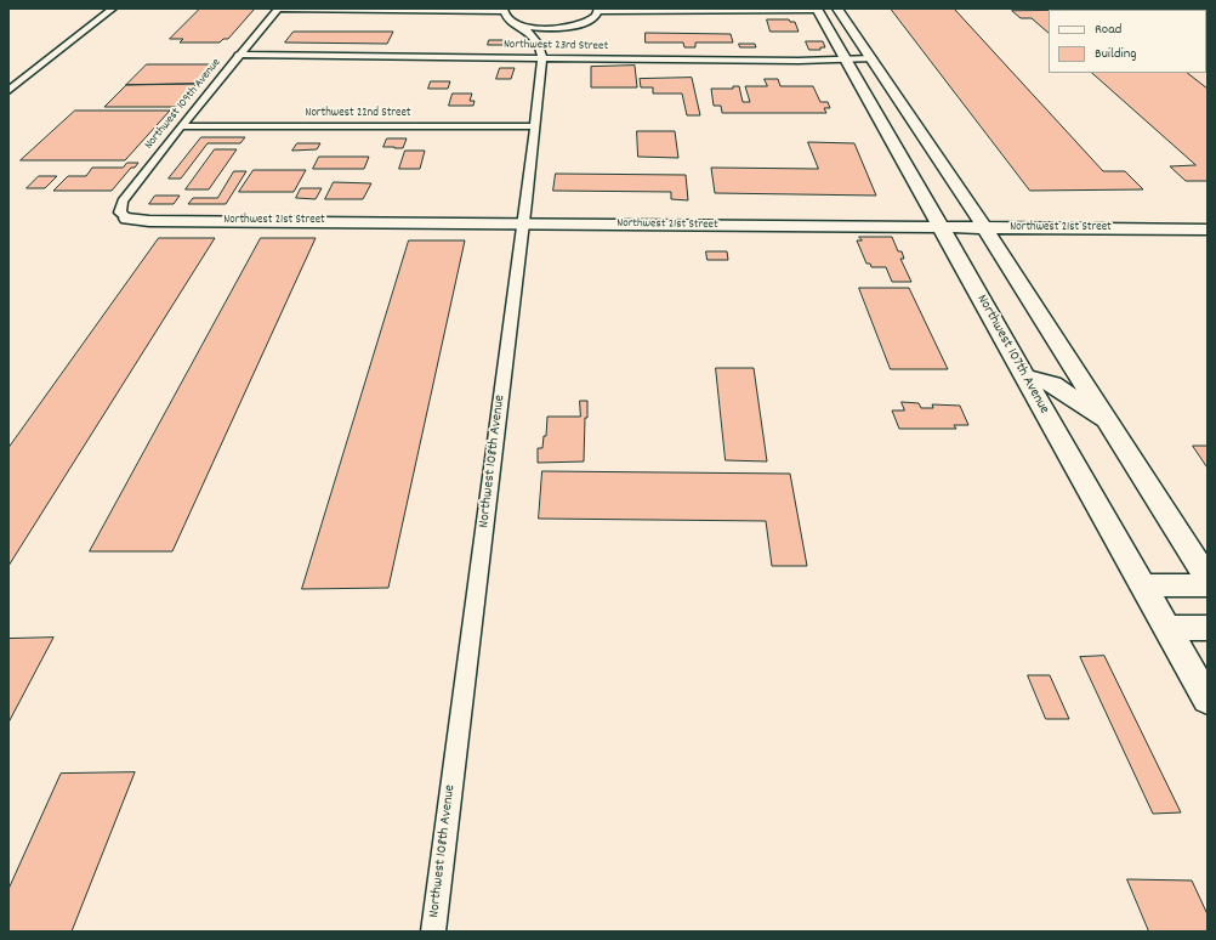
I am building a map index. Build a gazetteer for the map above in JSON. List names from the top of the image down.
{
  "streets": {
    "main road": ["Northwest 21st Street", "Northwest 107th Avenue"],
    "street": [
      "Northwest 23rd Street",
      "Northwest 109th Avenue",
      "Northwest 22nd Street",
      "Northwest 108th Avenue"
    ]
  },
  "crossings": [
    ["Northwest 23rd Street", "Northwest 109th Avenue"],
    ["Northwest 23rd Street", "Northwest 107th Avenue"],
    ["Northwest 23rd Street", "Northwest 108th Avenue"],
    ["Northwest 109th Avenue", "Northwest 22nd Street"],
    ["Northwest 109th Avenue", "Northwest 21st Street"],
    ["Northwest 22nd Street", "Northwest 108th Avenue"],
    ["Northwest 21st Street", "Northwest 107th Avenue"],
    ["Northwest 21st Street", "Northwest 108th Avenue"]
  ],
  "legend": ["Road", "Building"]
}
